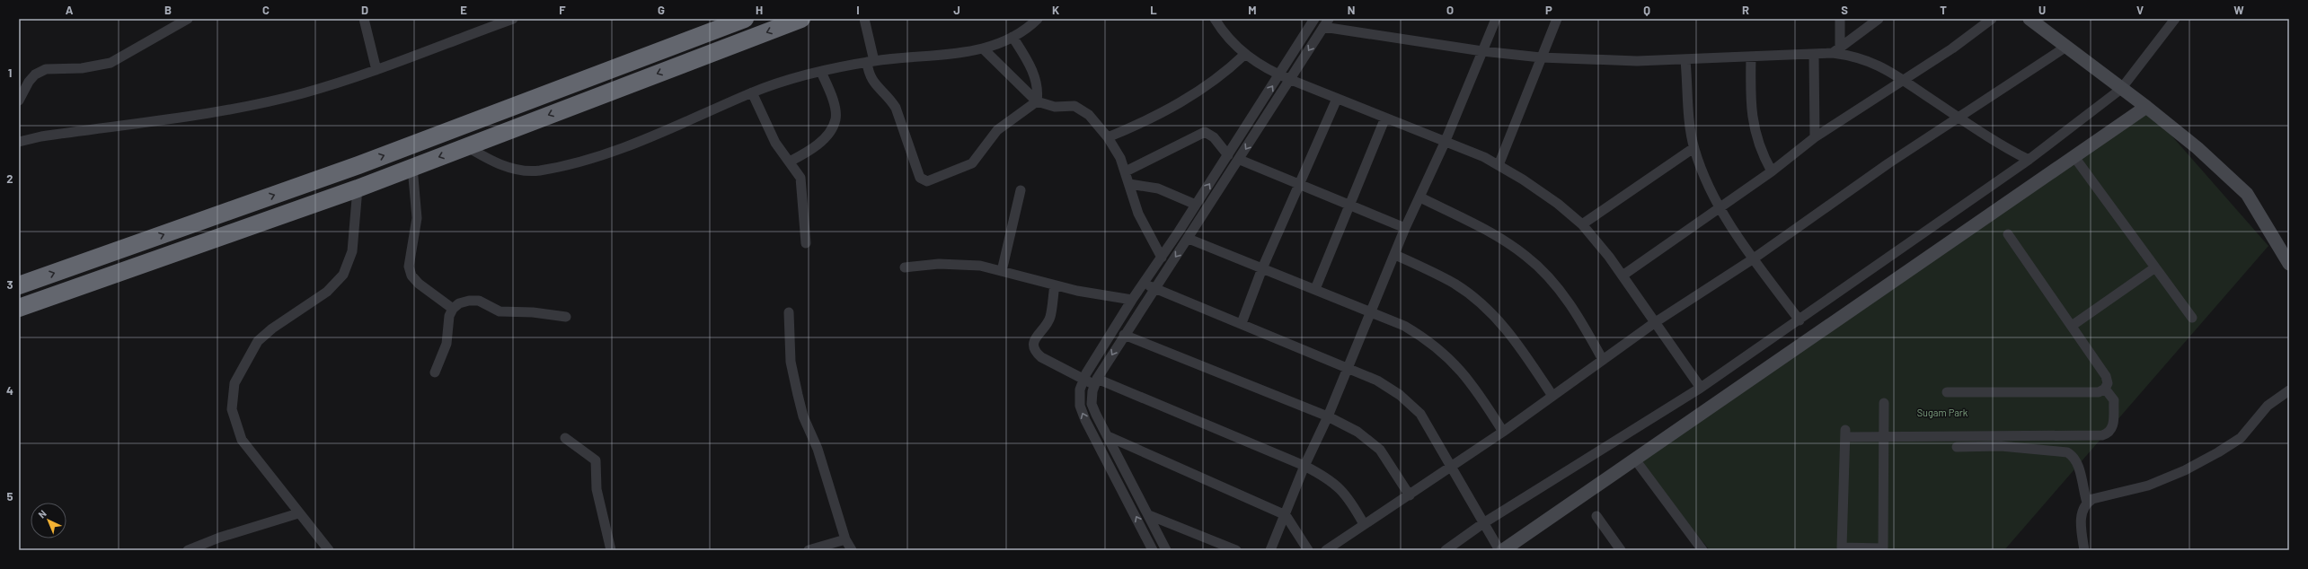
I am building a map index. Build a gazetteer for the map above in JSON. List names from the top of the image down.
{
  "parks": ["Sugam Park"],
  "north": "top left",
  "grid": {
    "columns": [
      "A",
      "B",
      "C",
      "D",
      "E",
      "F",
      "G",
      "H",
      "I",
      "J",
      "K",
      "L",
      "M",
      "N",
      "O",
      "P",
      "Q",
      "R",
      "S",
      "T",
      "U",
      "V",
      "W"
    ],
    "rows": [
      "1",
      "2",
      "3",
      "4",
      "5"
    ]
  }
}
